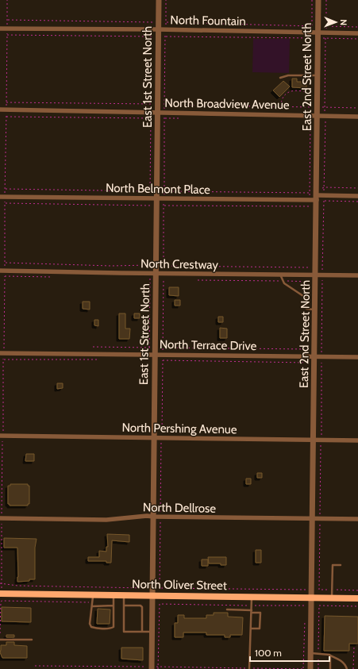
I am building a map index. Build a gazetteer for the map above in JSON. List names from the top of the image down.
{
  "streets": {
    "main road": ["North Oliver Street"],
    "street": [
      "North Fountain",
      "East 1st Street North",
      "East 2nd Street North",
      "North Broadview Avenue",
      "North Belmont Place",
      "North Crestway",
      "North Terrace Drive",
      "North Pershing Avenue",
      "North Dellrose"
    ]
  },
  "crossings": [
    ["North Fountain", "East 1st Street North"],
    ["North Fountain", "East 2nd Street North"],
    ["East 1st Street North", "North Broadview Avenue"],
    ["East 1st Street North", "North Belmont Place"],
    ["East 1st Street North", "North Crestway"],
    ["East 1st Street North", "North Terrace Drive"],
    ["East 1st Street North", "North Pershing Avenue"],
    ["East 1st Street North", "North Dellrose"],
    ["East 1st Street North", "North Oliver Street"],
    ["East 2nd Street North", "North Broadview Avenue"],
    ["East 2nd Street North", "North Belmont Place"],
    ["East 2nd Street North", "North Crestway"],
    ["East 2nd Street North", "North Terrace Drive"],
    ["East 2nd Street North", "North Pershing Avenue"],
    ["East 2nd Street North", "North Dellrose"],
    ["East 2nd Street North", "North Oliver Street"]
  ],
  "scale_bar": "100 m",
  "north": "right"
}
